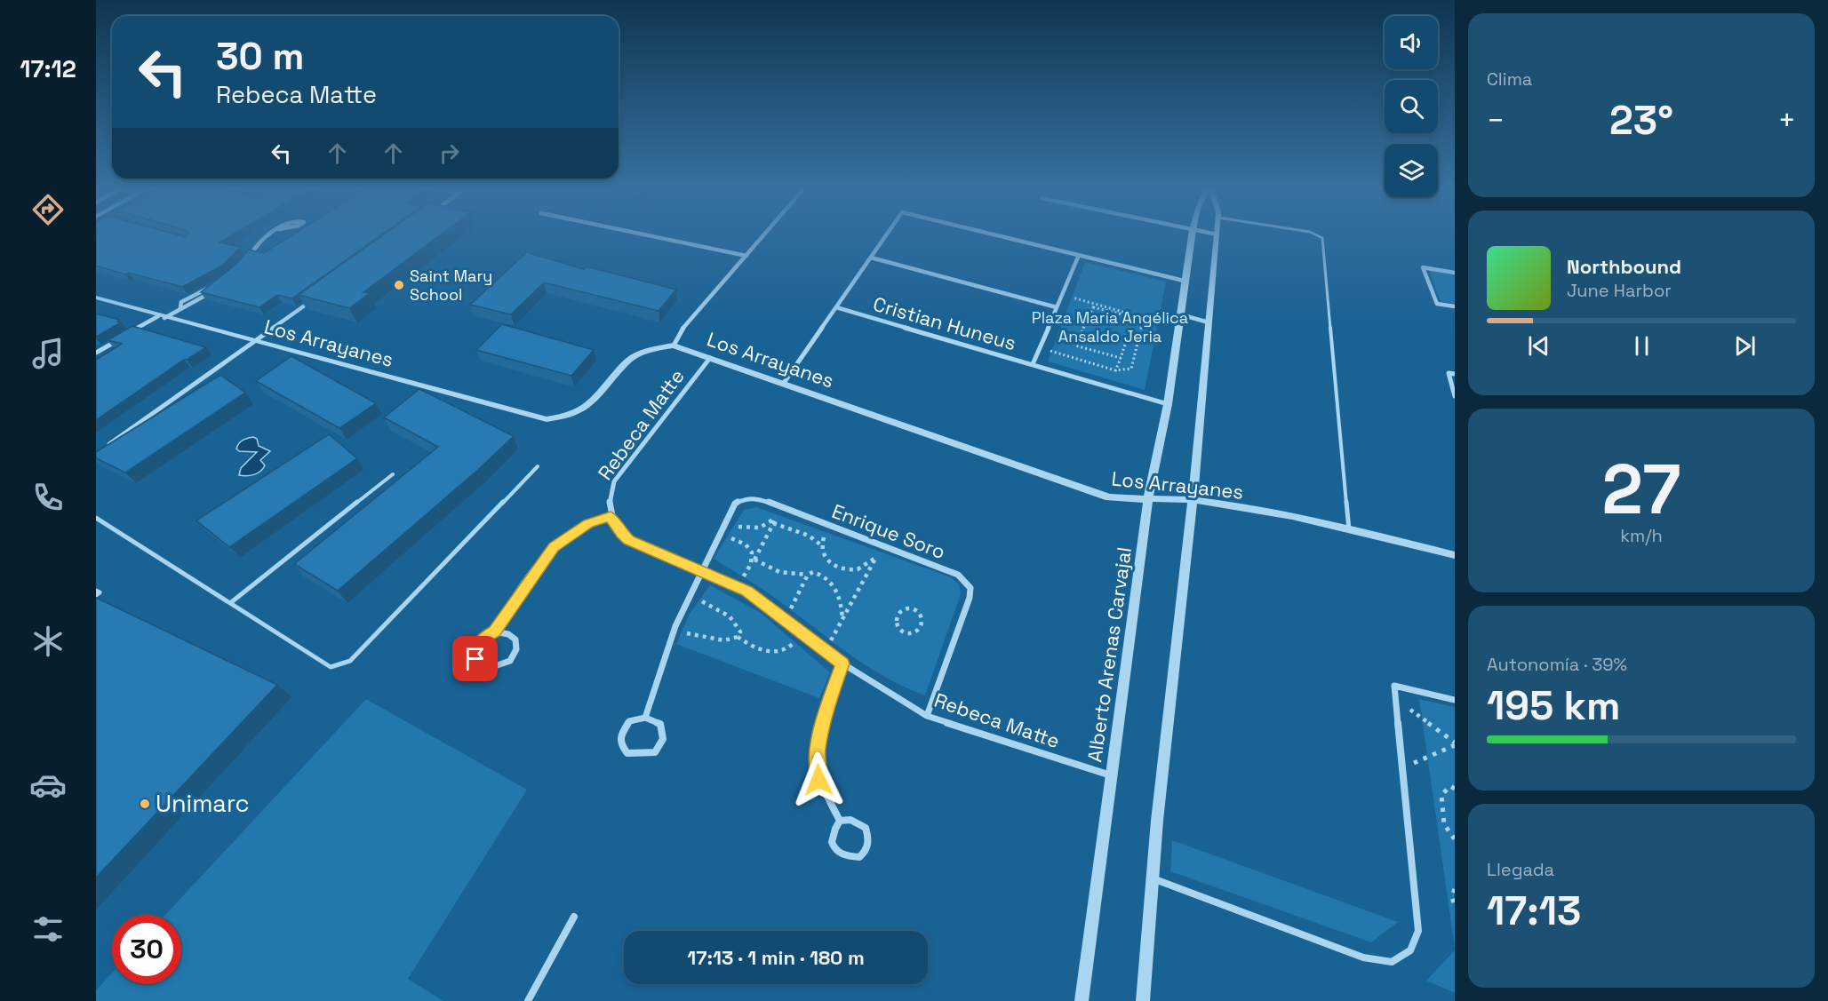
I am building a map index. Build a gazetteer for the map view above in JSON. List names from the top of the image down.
{
  "streets": {
    "street": [
      "Cristian Huneus",
      "Los Arrayanes",
      "Rebeca Matte",
      "Enrique Soro",
      "Alberto Arenas Carvajal"
    ]
  },
  "crossings": [
    ["Cristian Huneus", "Alberto Arenas Carvajal"],
    ["Los Arrayanes", "Rebeca Matte"],
    ["Los Arrayanes", "Alberto Arenas Carvajal"],
    ["Rebeca Matte", "Enrique Soro"],
    ["Rebeca Matte", "Alberto Arenas Carvajal"]
  ],
  "parks": ["Plaza María Angélica Ansaldo Jeria"],
  "places": ["Saint Mary School", "Unimarc"],
  "page": {
    "tabs": "17:12",
    "tile": [
      "Clima",
      ["27", "km/h"],
      ["Autonomía · 39%", "195 km"],
      ["Llegada", "17:13"]
    ],
    "turn": ["30 m", "Rebeca Matte"],
    "heat": ["−", "23°", "+"],
    "song": ["Northbound", "June Harbor"],
    "limit": "30",
    "trip": "17:13 · 1 min · 180 m"
  }
}
